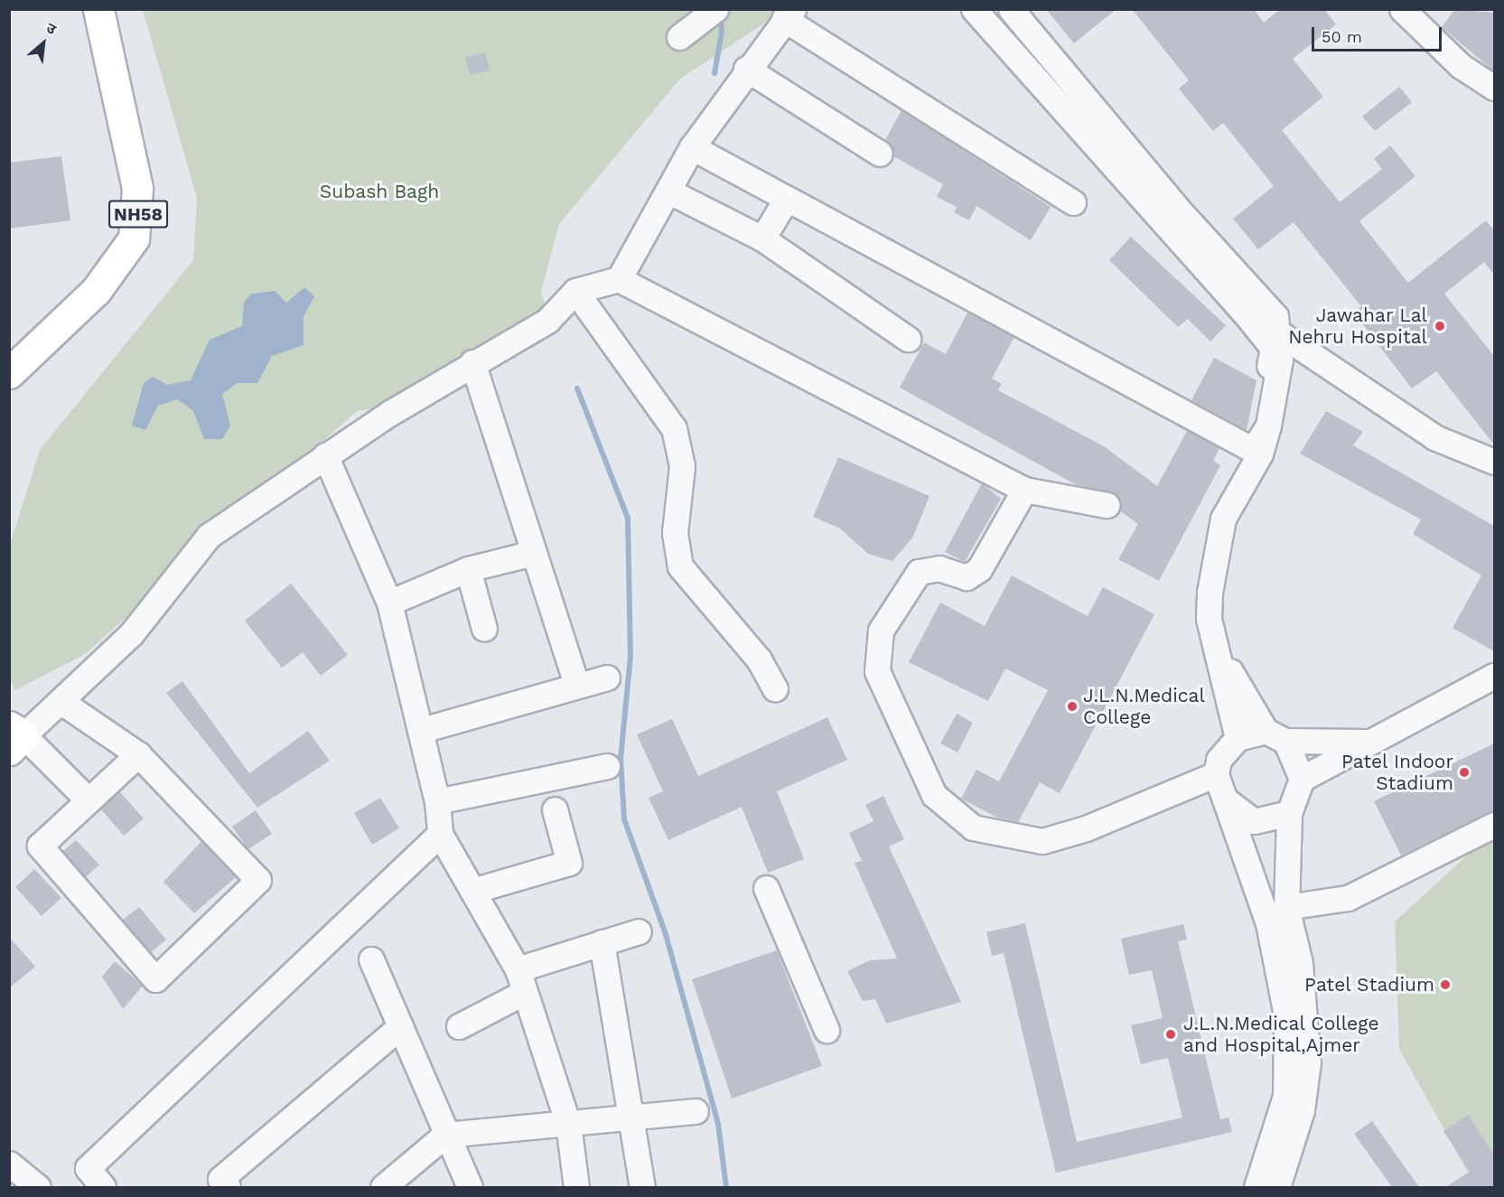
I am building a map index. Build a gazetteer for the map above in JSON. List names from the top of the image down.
{
  "streets": {
    "highway": ["NH58"]
  },
  "parks": ["Subash Bagh"],
  "places": [
    "Jawahar Lal Nehru Hospital",
    "J.L.N.Medical College",
    "Patel Indoor Stadium",
    "Patel Stadium",
    "J.L.N.Medical College and Hospital,Ajmer"
  ],
  "scale_bar": "50 m",
  "north": "top right"
}
